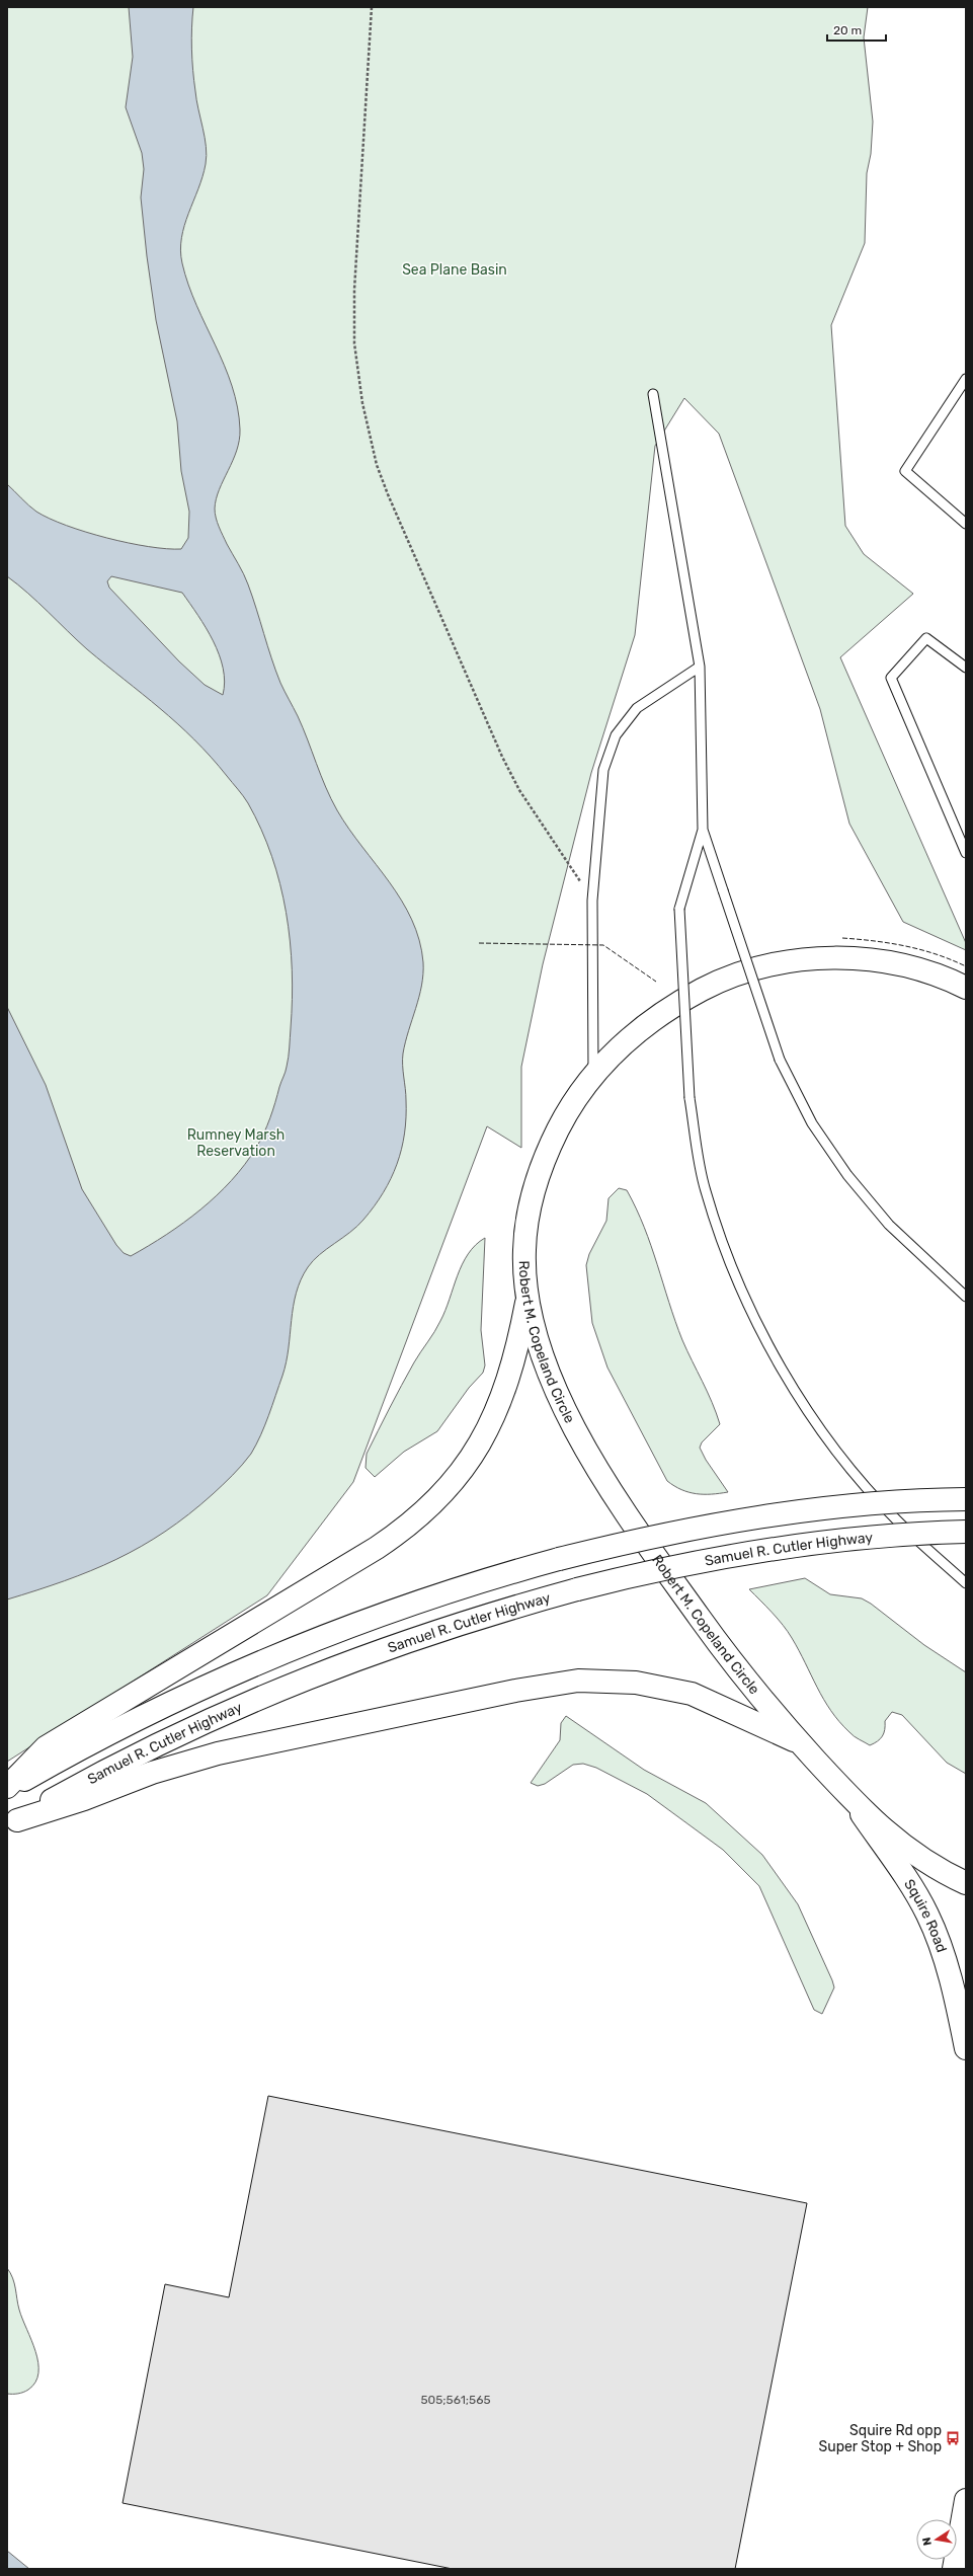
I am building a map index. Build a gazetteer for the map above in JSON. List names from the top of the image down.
{
  "streets": {
    "main road": ["Robert M. Copeland Circle", "Samuel R. Cutler Highway", "Squire Road"]
  },
  "crossings": [
    ["Robert M. Copeland Circle", "Squire Road"]
  ],
  "parks": ["Sea Plane Basin", "Rumney Marsh Reservation"],
  "places": {
    "bus stop": ["Squire Rd opp Super Stop + Shop"]
  },
  "house_numbers": ["505;561;565"],
  "scale_bar": "20 m",
  "north": "left"
}
